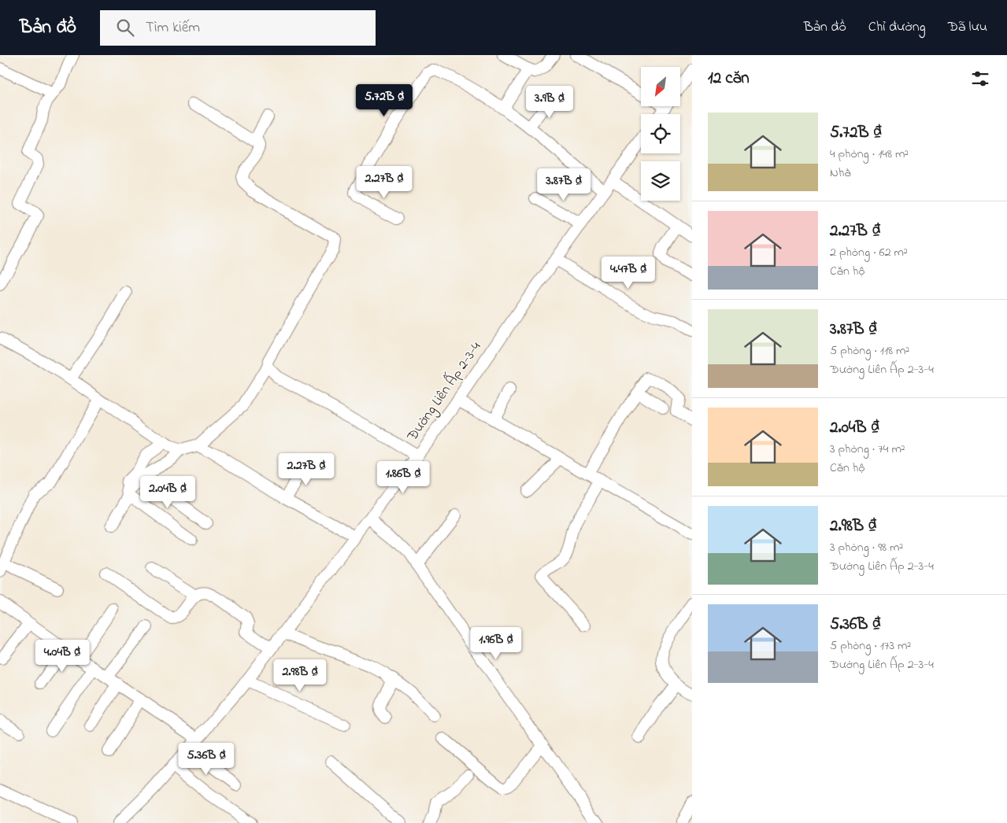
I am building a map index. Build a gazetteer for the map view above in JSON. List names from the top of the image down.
{
  "streets": {
    "street": ["Đường Liên Ấp 2-3-4"]
  },
  "north": "bottom left",
  "page": {
    "header": "Bản đồ",
    "search": "Tìm kiếm",
    "nav": ["Bản đồ", "Chỉ đường", "Đã lưu"],
    "heading": "12 căn",
    "price": [
      "5.72B ₫",
      "3.9B ₫",
      "2.27B ₫",
      "3.87B ₫",
      "4.47B ₫",
      "2.27B ₫",
      "1.86B ₫",
      "2.04B ₫",
      "1.96B ₫",
      "4.04B ₫",
      "2.98B ₫",
      "5.36B ₫"
    ],
    "list": [
      {
        "name": "5.72B ₫",
        "note": "4 phòng · 148 m² · Nhà"
      },
      {
        "name": "2.27B ₫",
        "note": "2 phòng · 62 m² · Căn hộ"
      },
      {
        "name": "3.87B ₫",
        "note": "5 phòng · 118 m² · Đường Liên Ấp 2-3-4"
      },
      {
        "name": "2.04B ₫",
        "note": "3 phòng · 74 m² · Căn hộ"
      },
      {
        "name": "2.98B ₫",
        "note": "3 phòng · 98 m² · Đường Liên Ấp 2-3-4"
      },
      {
        "name": "5.36B ₫",
        "note": "5 phòng · 173 m² · Đường Liên Ấp 2-3-4"
      }
    ]
  }
}
